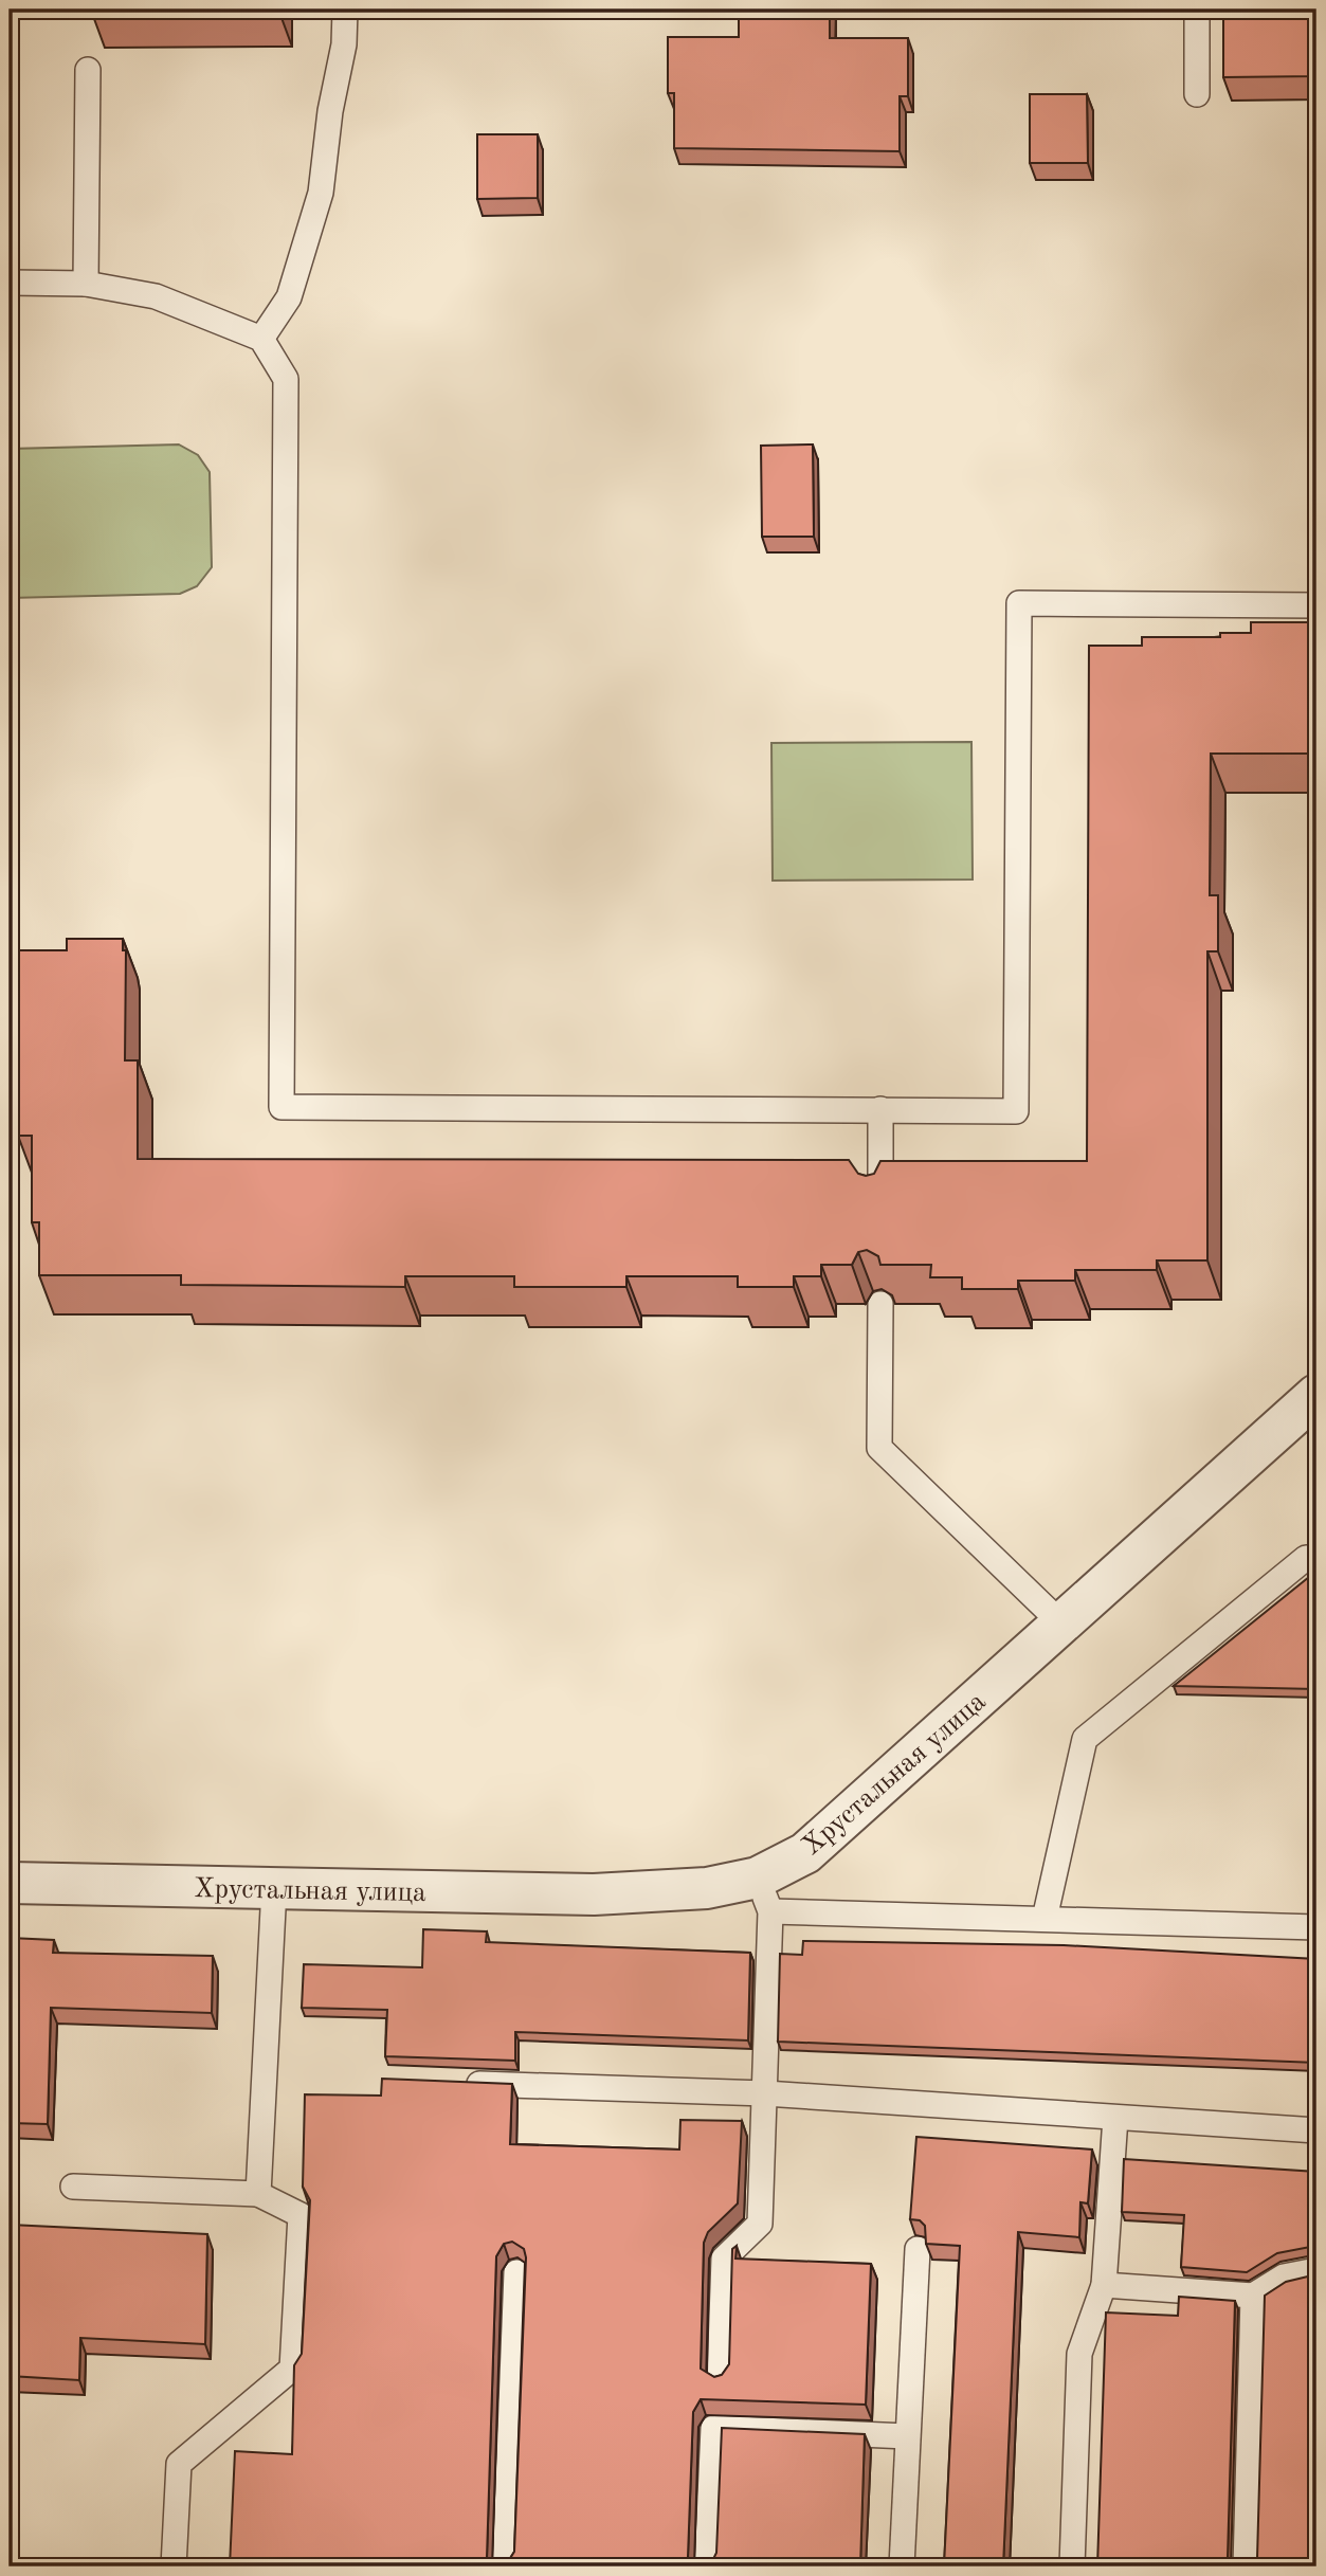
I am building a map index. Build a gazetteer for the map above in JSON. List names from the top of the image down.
{
  "streets": {
    "street": ["Хрустальная улица"]
  }
}
